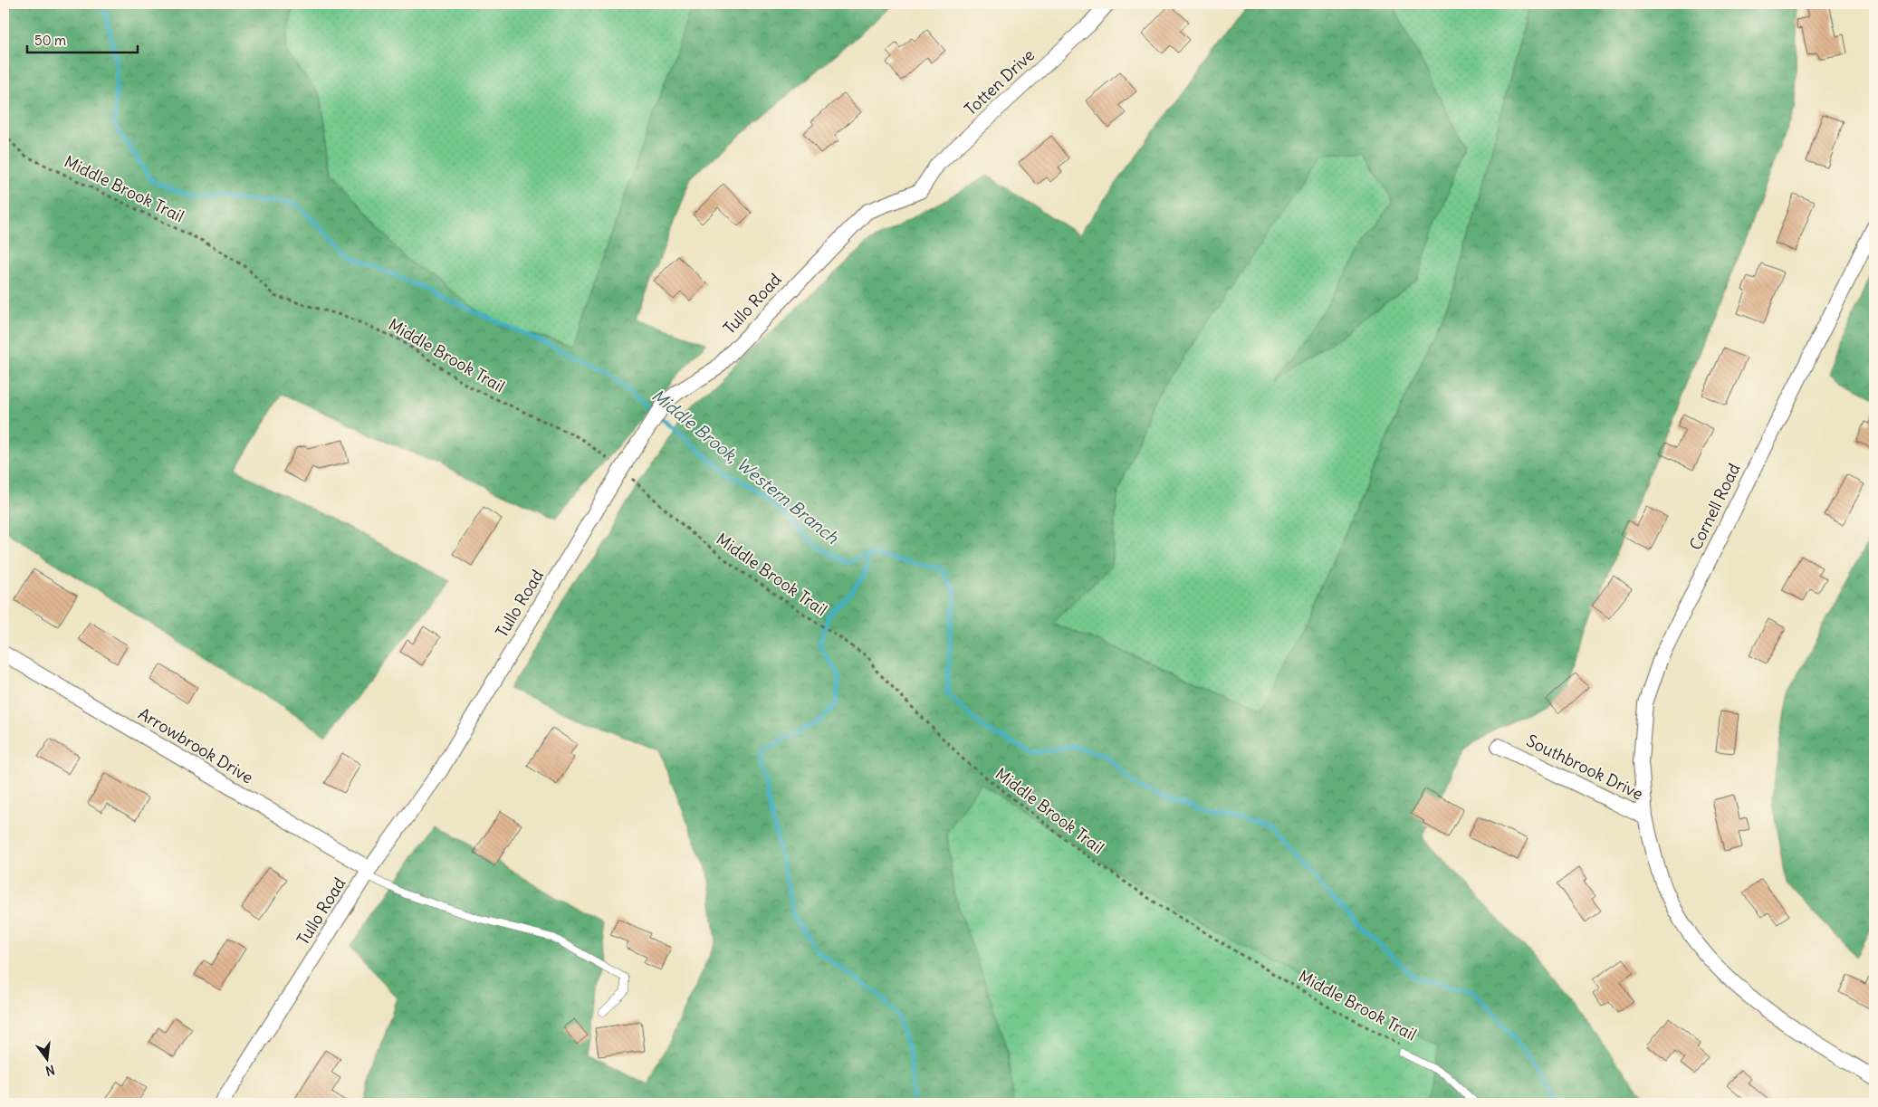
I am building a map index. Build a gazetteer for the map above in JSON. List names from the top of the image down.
{
  "streets": {
    "street": [
      "Totten Drive",
      "Tullo Road",
      "Cornell Road",
      "Arrowbrook Drive",
      "Southbrook Drive"
    ],
    "path": ["Middle Brook Trail"]
  },
  "crossings": [
    ["Totten Drive", "Tullo Road"],
    ["Middle Brook Trail", "Tullo Road"],
    ["Tullo Road", "Arrowbrook Drive"],
    ["Cornell Road", "Southbrook Drive"]
  ],
  "water": ["Middle Brook, Western Branch"],
  "scale_bar": "50 m",
  "north": "bottom"
}
